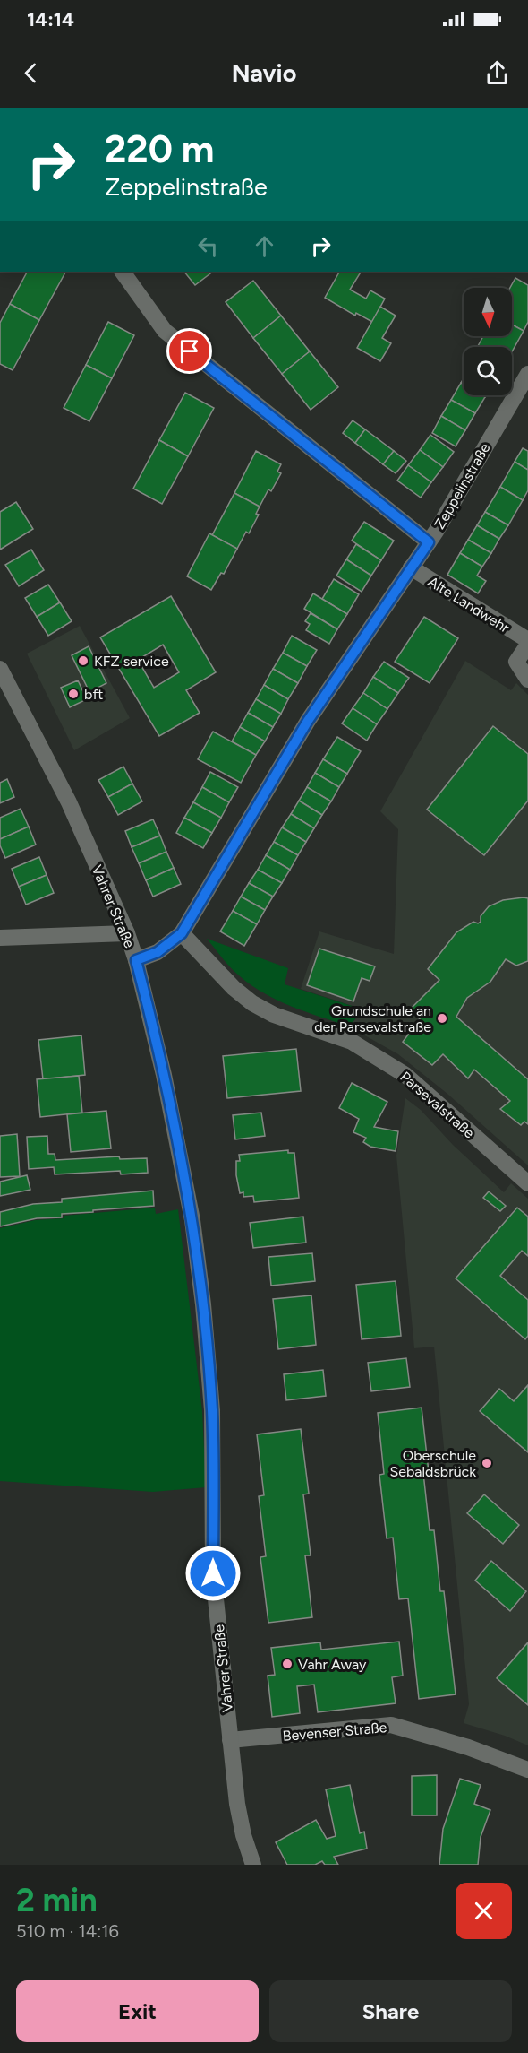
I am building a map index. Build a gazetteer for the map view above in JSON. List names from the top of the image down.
{
  "streets": {
    "street": [
      "Zeppelinstraße",
      "Alte Landwehr",
      "Vahrer Straße",
      "Parsevalstraße",
      "Bevenser Straße"
    ]
  },
  "crossings": [
    ["Zeppelinstraße", "Alte Landwehr"],
    ["Zeppelinstraße", "Vahrer Straße"],
    ["Zeppelinstraße", "Parsevalstraße"],
    ["Vahrer Straße", "Bevenser Straße"]
  ],
  "places": [
    "KFZ service",
    "bft",
    "Grundschule an der Parsevalstraße",
    "Oberschule Sebaldsbrück",
    "Vahr Away"
  ],
  "north": "bottom",
  "page": {
    "status": "14:14",
    "header": "Navio",
    "turn": ["220 m", "Zeppelinstraße"],
    "heading": ["2 min", "510 m · 14:16"],
    "buttons": ["Exit", "Share"]
  }
}
